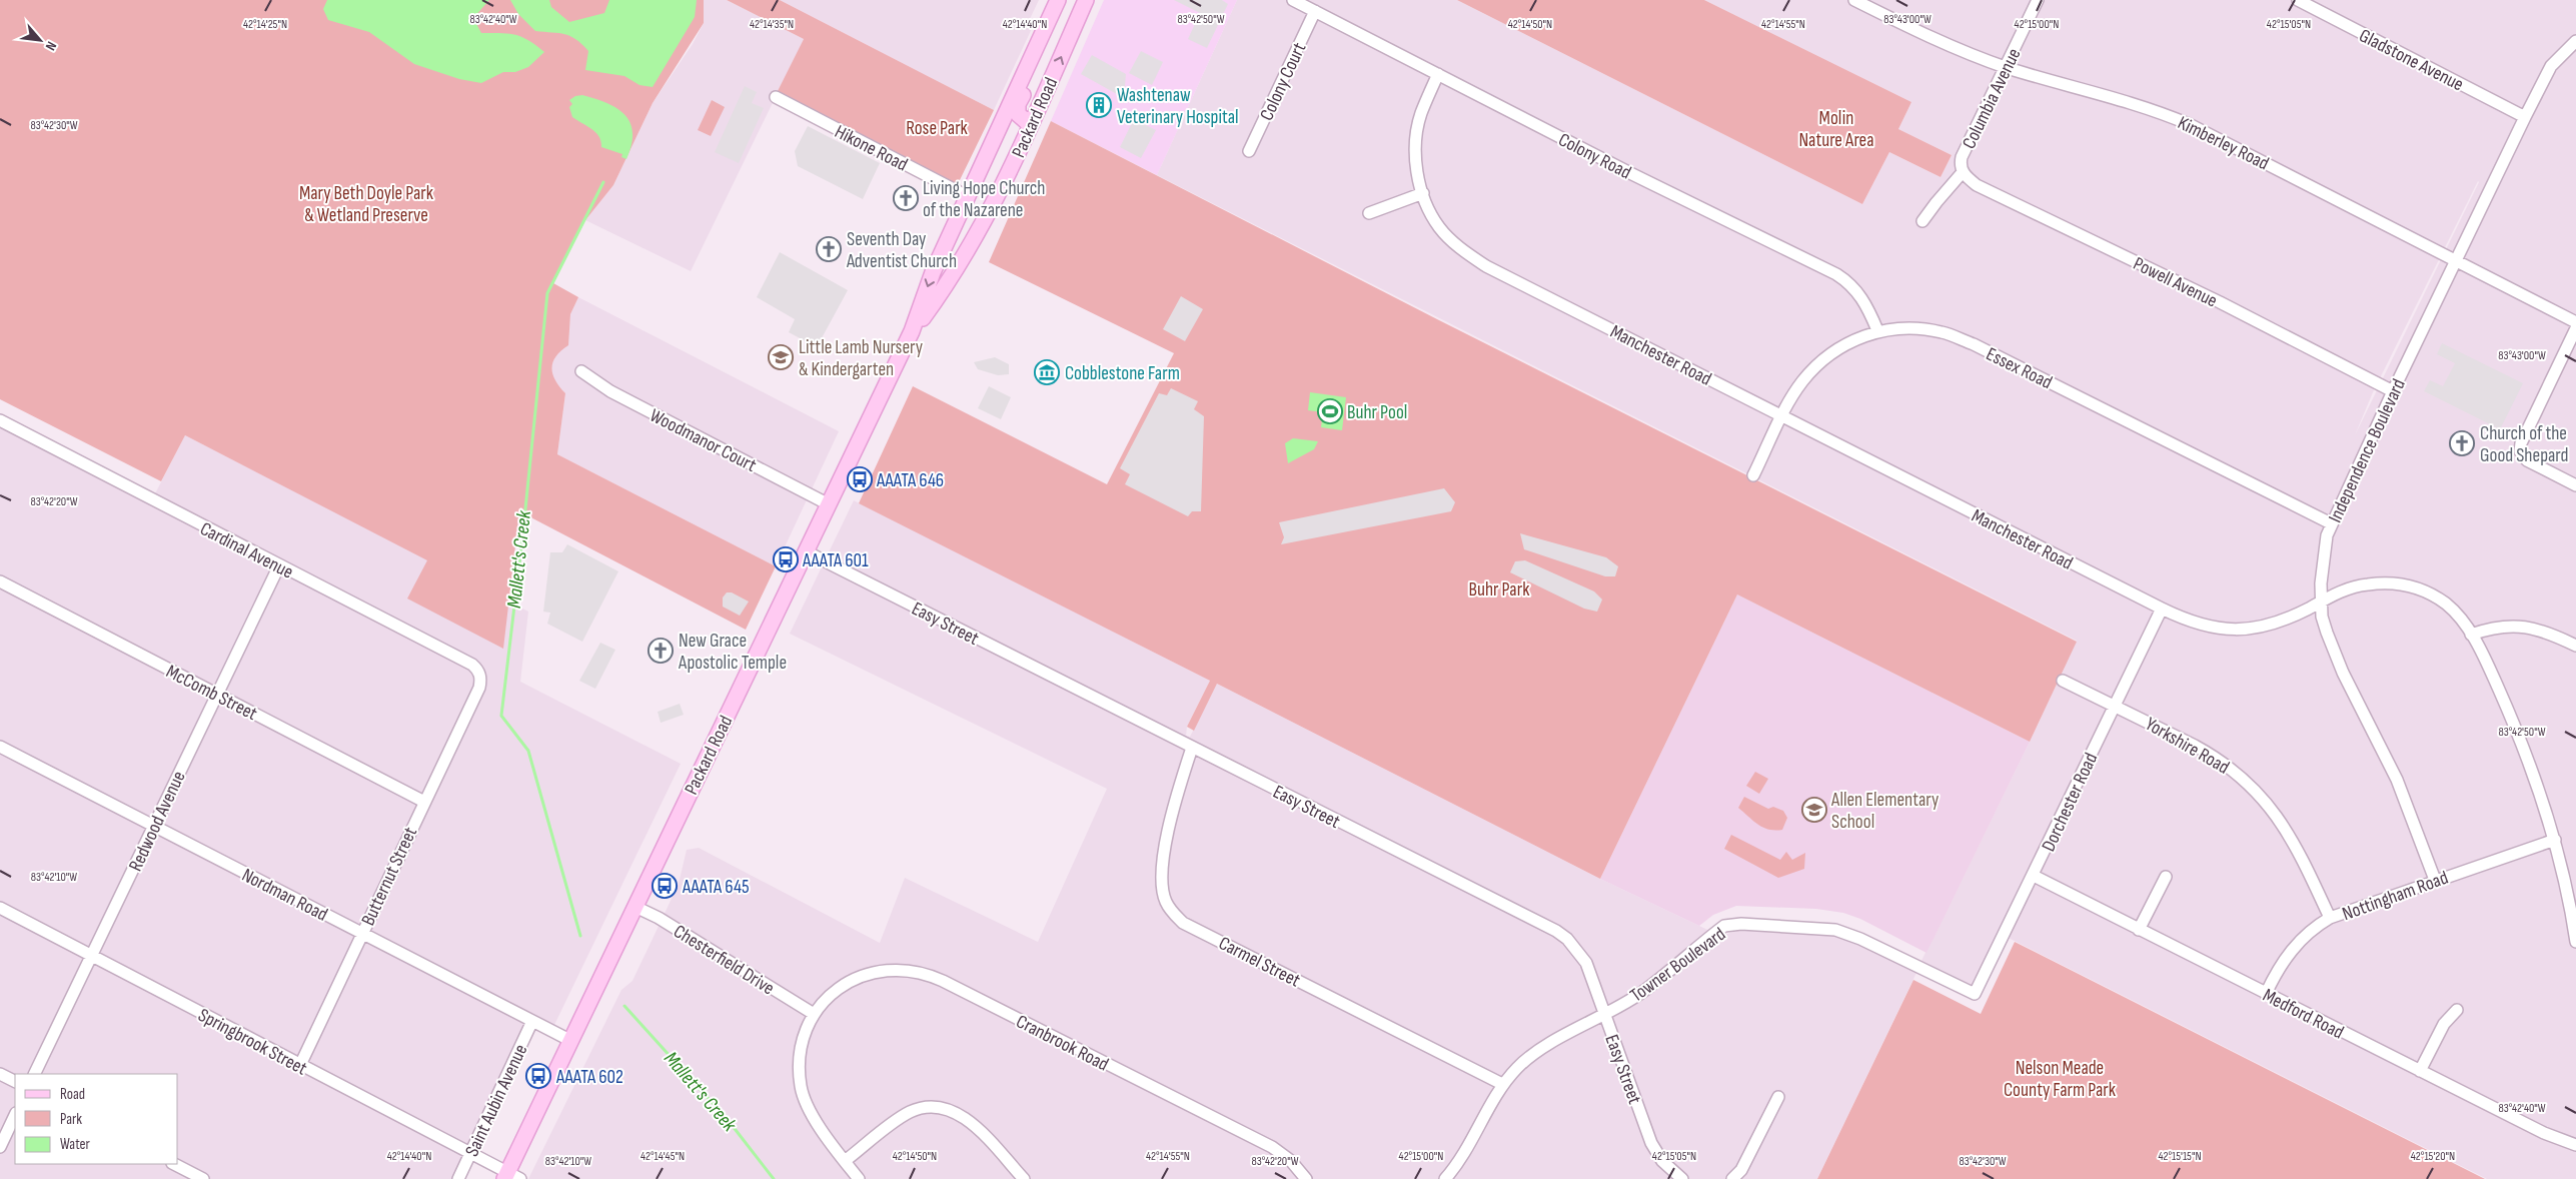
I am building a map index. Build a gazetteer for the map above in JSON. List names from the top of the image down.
{
  "streets": {
    "main road": ["Packard Road"],
    "street": [
      "Gladstone Avenue",
      "Colony Court",
      "Columbia Avenue",
      "Kimberley Road",
      "Hikone Road",
      "Colony Road",
      "Powell Avenue",
      "Manchester Road",
      "Essex Road",
      "Woodmanor Court",
      "Independence Boulevard",
      "Cardinal Avenue",
      "Easy Street",
      "McComb Street",
      "Yorkshire Road",
      "Dorchester Road",
      "Redwood Avenue",
      "Butternut Street",
      "Nordman Road",
      "Nottingham Road",
      "Chesterfield Drive",
      "Carmel Street",
      "Towner Boulevard",
      "Medford Road",
      "Springbrook Street",
      "Cranbrook Road",
      "Saint Aubin Avenue"
    ]
  },
  "crossings": [
    ["Gladstone Avenue", "Independence Boulevard"],
    ["Colony Court", "Colony Road"],
    ["Columbia Avenue", "Kimberley Road"],
    ["Columbia Avenue", "Powell Avenue"],
    ["Packard Road", "Hikone Road"],
    ["Packard Road", "Woodmanor Court"],
    ["Packard Road", "Easy Street"],
    ["Packard Road", "Nordman Road"],
    ["Packard Road", "Chesterfield Drive"],
    ["Packard Road", "Springbrook Street"],
    ["Kimberley Road", "Independence Boulevard"],
    ["Colony Road", "Manchester Road"],
    ["Colony Road", "Essex Road"],
    ["Powell Avenue", "Independence Boulevard"],
    ["Manchester Road", "Essex Road"],
    ["Manchester Road", "Independence Boulevard"],
    ["Manchester Road", "Dorchester Road"],
    ["Manchester Road", "Nottingham Road"],
    ["Essex Road", "Independence Boulevard"],
    ["Independence Boulevard", "Nottingham Road"],
    ["Cardinal Avenue", "Redwood Avenue"],
    ["Cardinal Avenue", "Butternut Street"],
    ["Easy Street", "Carmel Street"],
    ["Easy Street", "Towner Boulevard"],
    ["McComb Street", "Redwood Avenue"],
    ["McComb Street", "Butternut Street"],
    ["Yorkshire Road", "Dorchester Road"],
    ["Yorkshire Road", "Nottingham Road"],
    ["Dorchester Road", "Towner Boulevard"],
    ["Dorchester Road", "Medford Road"],
    ["Redwood Avenue", "Nordman Road"],
    ["Redwood Avenue", "Springbrook Street"],
    ["Butternut Street", "Nordman Road"],
    ["Butternut Street", "Springbrook Street"],
    ["Nordman Road", "Saint Aubin Avenue"],
    ["Nottingham Road", "Medford Road"],
    ["Chesterfield Drive", "Cranbrook Road"],
    ["Carmel Street", "Towner Boulevard"],
    ["Springbrook Street", "Saint Aubin Avenue"]
  ],
  "water": ["Mallett's Creek"],
  "parks": [
    "Molin Nature Area",
    "Rose Park",
    "Mary Beth Doyle Park & Wetland Preserve",
    "Buhr Park",
    "Nelson Meade County Farm Park"
  ],
  "places": {
    "building": ["Washtenaw Veterinary Hospital"],
    "church": [
      "Living Hope Church of the Nazarene",
      "Seventh Day Adventist Church",
      "Church of the Good Shepard",
      "New Grace Apostolic Temple"
    ],
    "school or university": ["Little Lamb Nursery & Kindergarten", "Allen Elementary School"],
    "museum": ["Cobblestone Farm"],
    "sports": ["Buhr Pool"],
    "bus stop": [
      "AAATA 646",
      "AAATA 601",
      "AAATA 645",
      "AAATA 602"
    ]
  },
  "legend": ["Road", "Park", "Water"],
  "north": "bottom right",
  "coordinates": [
    "83°42'40\"W",
    "83°42'50\"W",
    "83°43'00\"W",
    "42°14'25\"N",
    "42°14'35\"N",
    "42°14'40\"N",
    "42°14'50\"N",
    "42°14'55\"N",
    "42°15'00\"N",
    "42°15'05\"N",
    "83°42'30\"W",
    "83°42'20\"W",
    "83°42'10\"W",
    "42°14'45\"N",
    "42°15'15\"N",
    "42°15'20\"N"
  ]
}
